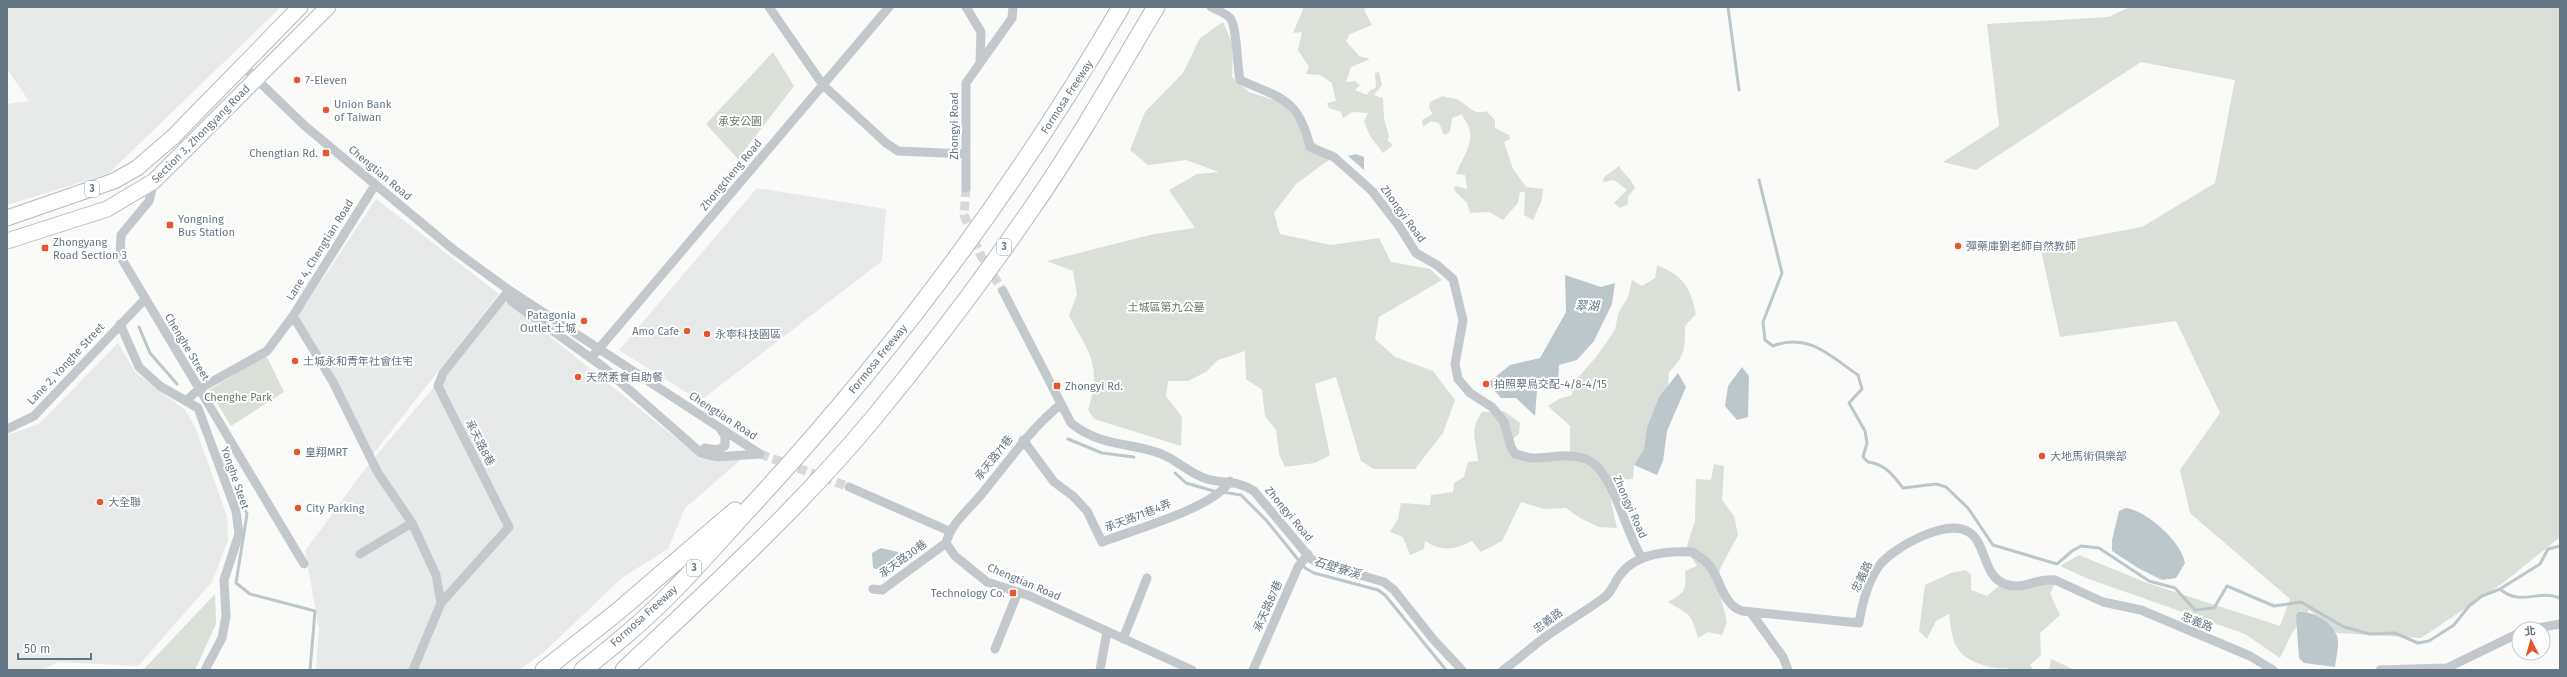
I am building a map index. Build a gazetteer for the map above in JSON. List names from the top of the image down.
{
  "streets": {
    "highway": ["Formosa Freeway", "3"],
    "main road": ["Section 3, Zhongyang Road"],
    "street": [
      "Zhongyi Road",
      "Chengtian Road",
      "Zhongcheng Road",
      "Lane 4, Chengtian Road",
      "Chenghe Street",
      "Lane 2, Yonghe Street",
      "承天路8巷",
      "承天路71巷",
      "Yonghe Steet",
      "承天路71巷4弄",
      "承天路30巷",
      "忠義路",
      "承天路87巷"
    ]
  },
  "crossings": [
    ["Zhongyi Road", "承天路71巷"],
    ["Zhongyi Road", "承天路71巷4弄"],
    ["Zhongyi Road", "忠義路"],
    ["Zhongyi Road", "承天路87巷"],
    ["Section 3, Zhongyang Road", "Chengtian Road"],
    ["Section 3, Zhongyang Road", "Chenghe Street"],
    ["Chengtian Road", "Zhongcheng Road"],
    ["Chengtian Road", "Lane 4, Chengtian Road"],
    ["Chengtian Road", "承天路8巷"],
    ["Chengtian Road", "承天路30巷"],
    ["Lane 4, Chengtian Road", "承天路8巷"],
    ["Chenghe Street", "Lane 2, Yonghe Street"],
    ["Lane 2, Yonghe Street", "Yonghe Steet"],
    ["承天路71巷", "承天路71巷4弄"]
  ],
  "water": ["翠湖", "石壁寮溪"],
  "parks": ["承安公園", "土城區第九公墓", "Chenghe Park"],
  "places": {
    "other": [
      "7-Eleven",
      "Union Bank of Taiwan",
      "彈藥庫劉老師自然教師",
      "Patagonia Outlet 土城",
      "Amo Cafe",
      "永寧科技園區",
      "土城永和青年社會住宅",
      "天然素食自助餐",
      "拍照翠鳥交配-4/8-4/15",
      "皇翔MRT",
      "大地馬術俱樂部",
      "大全聯",
      "City Parking"
    ],
    "transit": [
      "Chengtian Rd.",
      "Yongning Bus Station",
      "Zhongyang Road Section 3",
      "Zhongyi Rd.",
      "Technology Co."
    ]
  },
  "scale_bar": "50 m",
  "north": "top"
}
